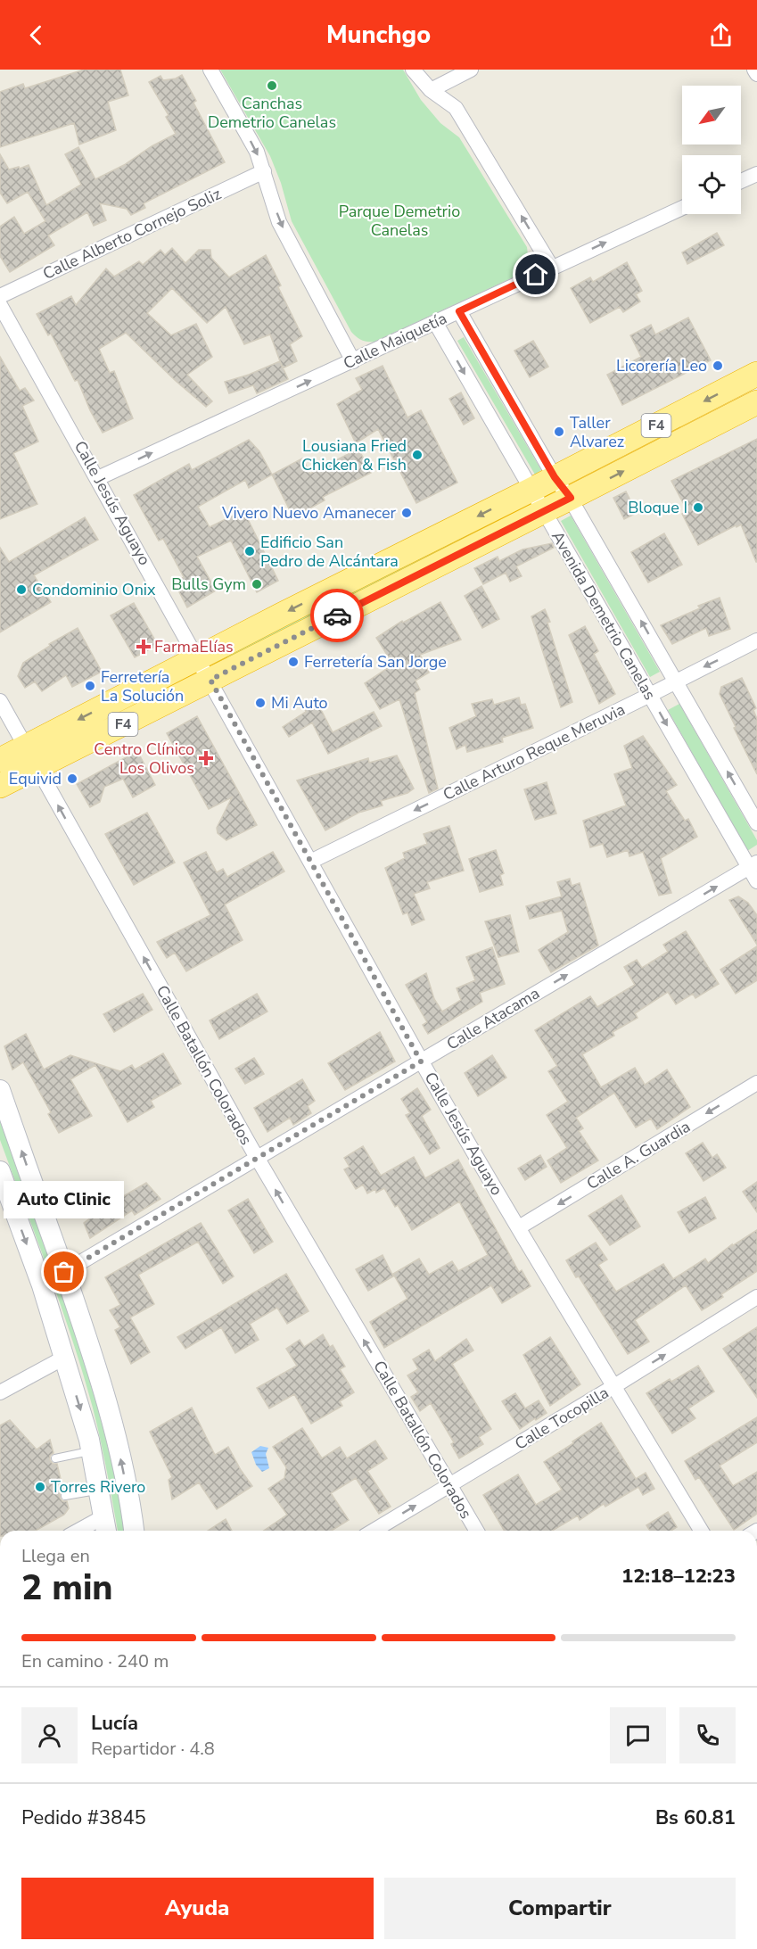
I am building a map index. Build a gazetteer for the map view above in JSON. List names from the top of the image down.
{
  "streets": {
    "highway": ["F4"],
    "street": [
      "Calle Alberto Cornejo Soliz",
      "Calle Maiquetía",
      "Calle Jesús Aguayo",
      "Avenida Demetrio Canelas",
      "Calle Arturo Reque Meruvia",
      "Calle Atacama",
      "Calle Batallón Colorados",
      "Calle A. Guardia",
      "Calle Tocopilla"
    ]
  },
  "crossings": [
    ["Calle Maiquetía", "Calle Jesús Aguayo"],
    ["Calle Maiquetía", "Avenida Demetrio Canelas"],
    ["F4", "Calle Jesús Aguayo"],
    ["F4", "Avenida Demetrio Canelas"],
    ["F4", "Calle Batallón Colorados"],
    ["Calle Jesús Aguayo", "Calle Arturo Reque Meruvia"],
    ["Calle Jesús Aguayo", "Calle Atacama"],
    ["Calle Jesús Aguayo", "Calle A. Guardia"],
    ["Calle Jesús Aguayo", "Calle Tocopilla"],
    ["Avenida Demetrio Canelas", "Calle Arturo Reque Meruvia"],
    ["Avenida Demetrio Canelas", "Calle Atacama"],
    ["Calle Atacama", "Calle Batallón Colorados"],
    ["Calle Batallón Colorados", "Calle Tocopilla"]
  ],
  "one_way": [
    "Calle Maiquetía",
    "Calle Arturo Reque Meruvia",
    "Calle Atacama",
    "Calle Batallón Colorados",
    "Calle A. Guardia",
    "Calle Tocopilla"
  ],
  "parks": ["Parque Demetrio Canelas"],
  "places": {
    "other": [
      "Canchas Demetrio Canelas",
      "Licorería Leo",
      "Taller Alvarez",
      "Lousiana Fried Chicken & Fish",
      "Bloque I",
      "Vivero Nuevo Amanecer",
      "Edificio San Pedro de Alcántara",
      "Bulls Gym",
      "Condominio Onix",
      "Ferretería San Jorge",
      "Ferretería La Solución",
      "Mi Auto",
      "Equivid",
      "Auto Clinic",
      "Torres Rivero"
    ],
    "health": ["FarmaElías", "Centro Clínico Los Olivos"]
  },
  "north": "bottom left",
  "page": {
    "header": "Munchgo",
    "bubble": "Auto Clinic",
    "heading": ["2 min", "Llega en", "12:18–12:23"],
    "panel": [
      "Lucía",
      "Repartidor · 4.8",
      "Pedido #3845",
      "Bs 60.81"
    ],
    "bar": "En camino · 240 m",
    "buttons": ["Ayuda", "Compartir"]
  }
}
